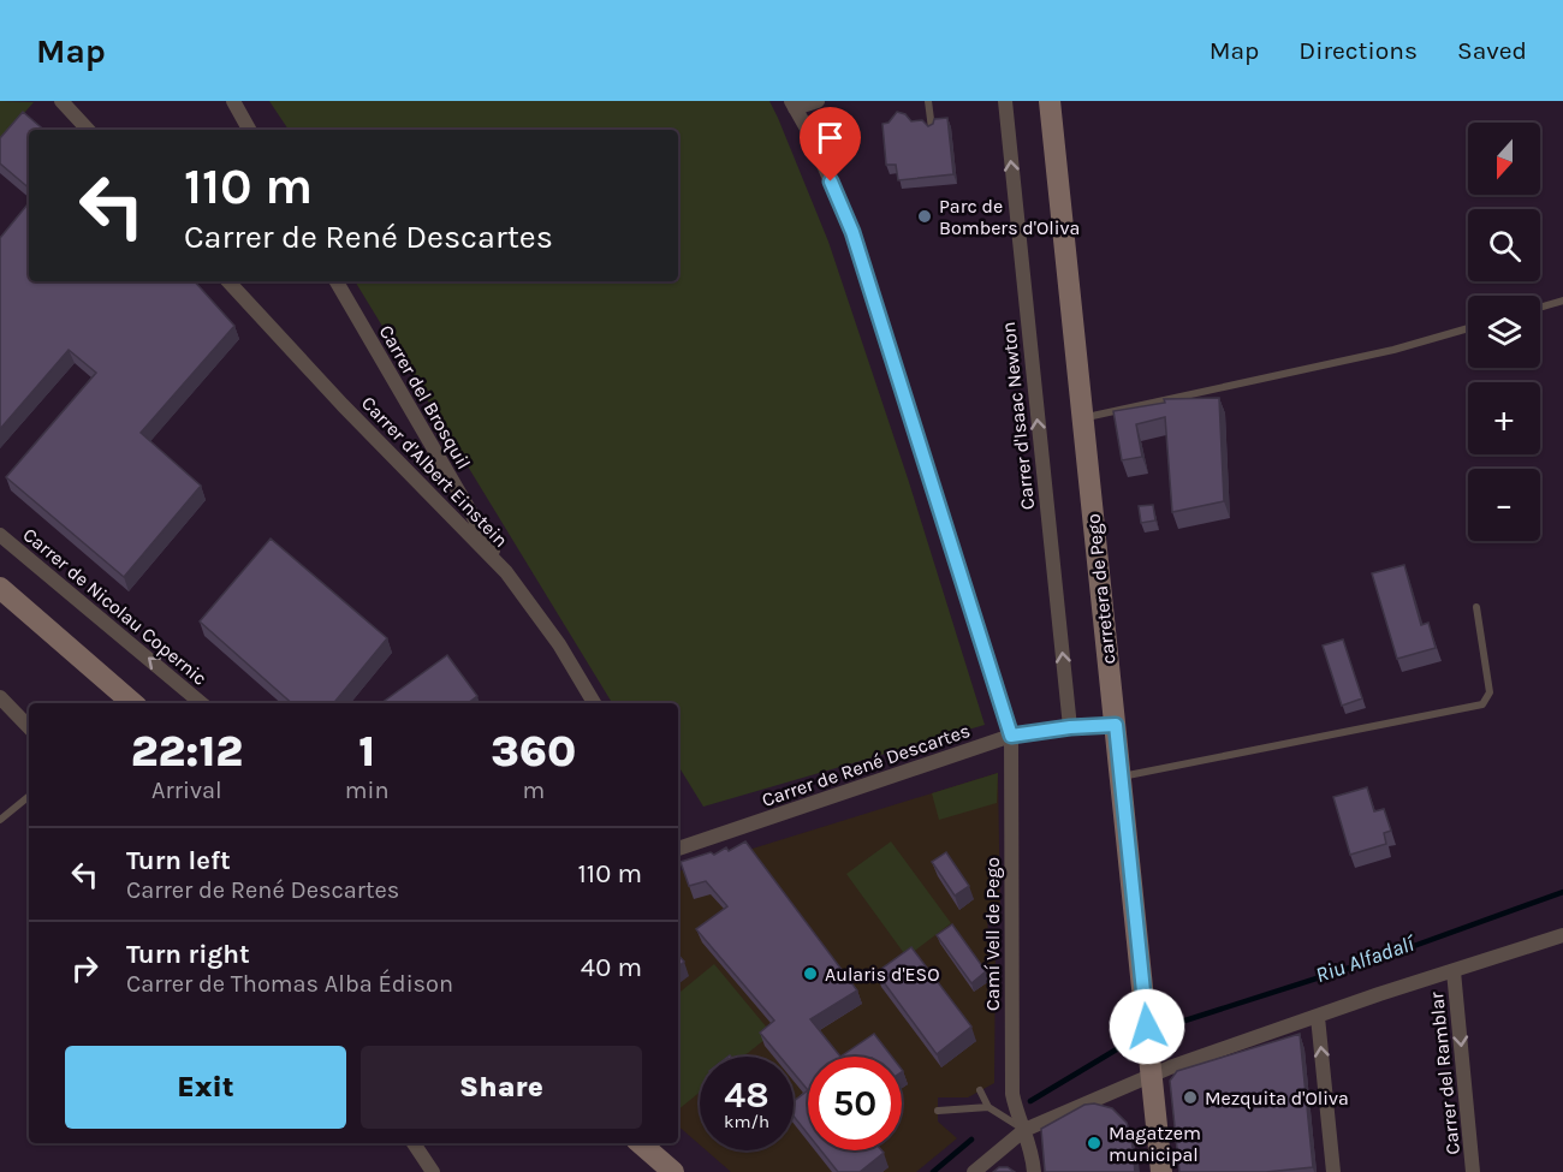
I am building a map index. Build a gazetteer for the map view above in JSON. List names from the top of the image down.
{
  "streets": {
    "main road": ["carretera de Pego"],
    "street": [
      "Carrer del Brosquil",
      "Carrer d'Isaac Newton",
      "Carrer d'Albert Einstein",
      "Carrer de Nicolau Copernic",
      "Carrer de René Descartes",
      "Camí Vell de Pego",
      "Carrer del Ramblar"
    ]
  },
  "crossings": [
    ["Carrer del Brosquil", "Carrer d'Albert Einstein"],
    ["Carrer d'Isaac Newton", "Carrer de René Descartes"],
    ["carretera de Pego", "Carrer de René Descartes"],
    ["Carrer de René Descartes", "Camí Vell de Pego"]
  ],
  "one_way": ["Carrer d'Isaac Newton", "Carrer de Nicolau Copernic", "Carrer del Ramblar"],
  "water": ["Riu Alfadalí"],
  "places": [
    "Parc de Bombers d'Oliva",
    "Aularis d'ESO",
    "Mezquita d'Oliva",
    "Magatzem municipal"
  ],
  "north": "bottom",
  "page": {
    "header": "Map",
    "nav": ["Map", "Directions", "Saved"],
    "map_buttons": ["+", "−"],
    "turn": ["110 m", "Carrer de René Descartes"],
    "eta": [
      "22:12",
      "Arrival",
      "1",
      "min",
      "360",
      "m"
    ],
    "list": [
      {
        "name": "Turn left",
        "note": "Carrer de René Descartes",
        "value": "110 m"
      },
      {
        "name": "Turn right",
        "note": "Carrer de Thomas Alba Édison",
        "value": "40 m"
      }
    ],
    "buttons": ["Exit", "Share"],
    "speed": "48 km/h",
    "limit": "50"
  }
}
